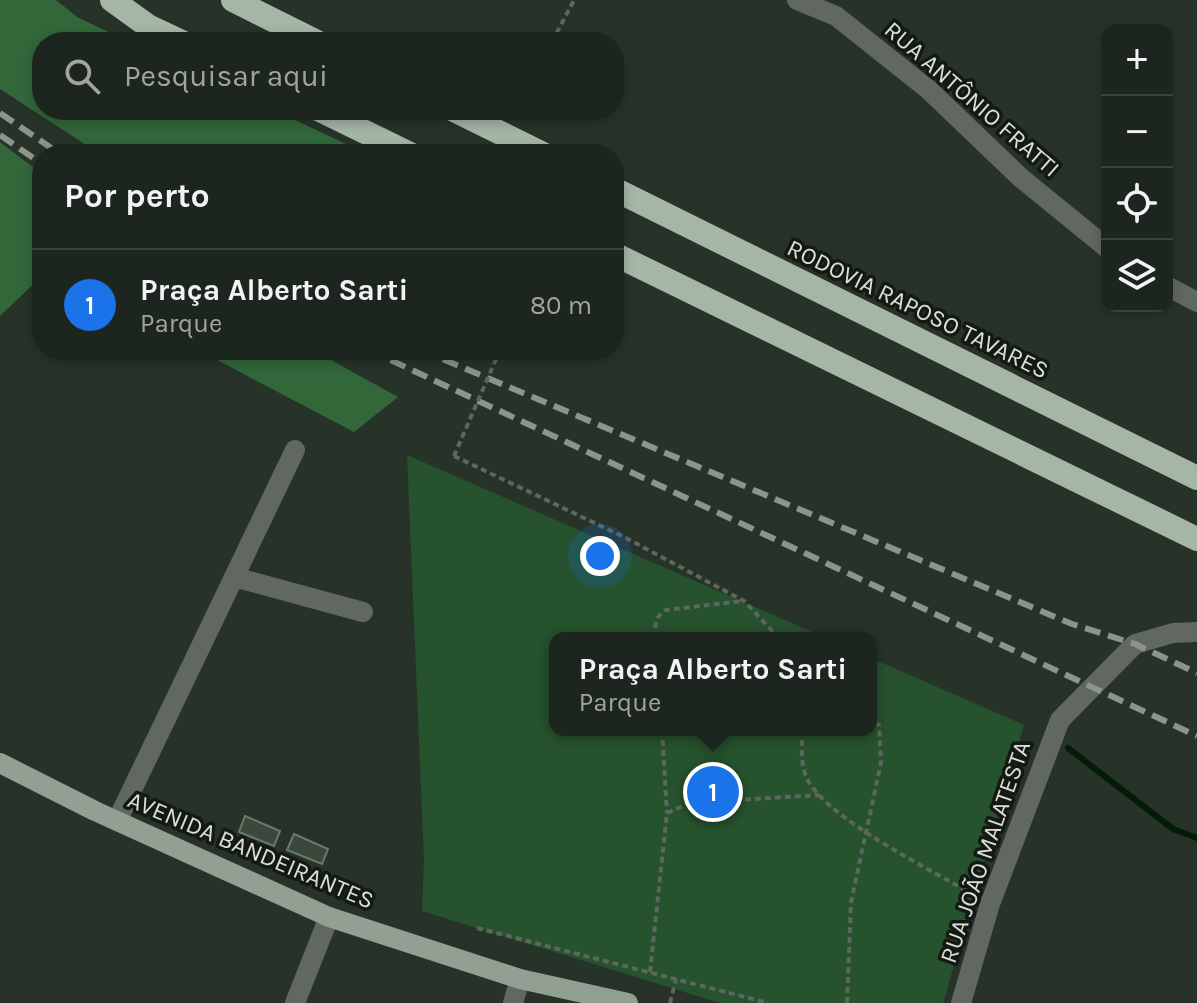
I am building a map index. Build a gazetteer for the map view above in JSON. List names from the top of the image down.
{
  "streets": {
    "highway": ["RODOVIA RAPOSO TAVARES"],
    "main road": ["AVENIDA BANDEIRANTES"],
    "street": ["RUA ANTÔNIO FRATTI", "RUA JOÃO MALATESTA"]
  },
  "page": {
    "map_buttons": ["+", "−"],
    "search": "Pesquisar aqui",
    "heading": "Por perto",
    "list": [
      {
        "mark": "1",
        "name": "Praça Alberto Sarti",
        "note": "Parque",
        "value": "80 m"
      }
    ],
    "popup": ["Praça Alberto Sarti", "Parque"],
    "pins": "1"
  }
}
